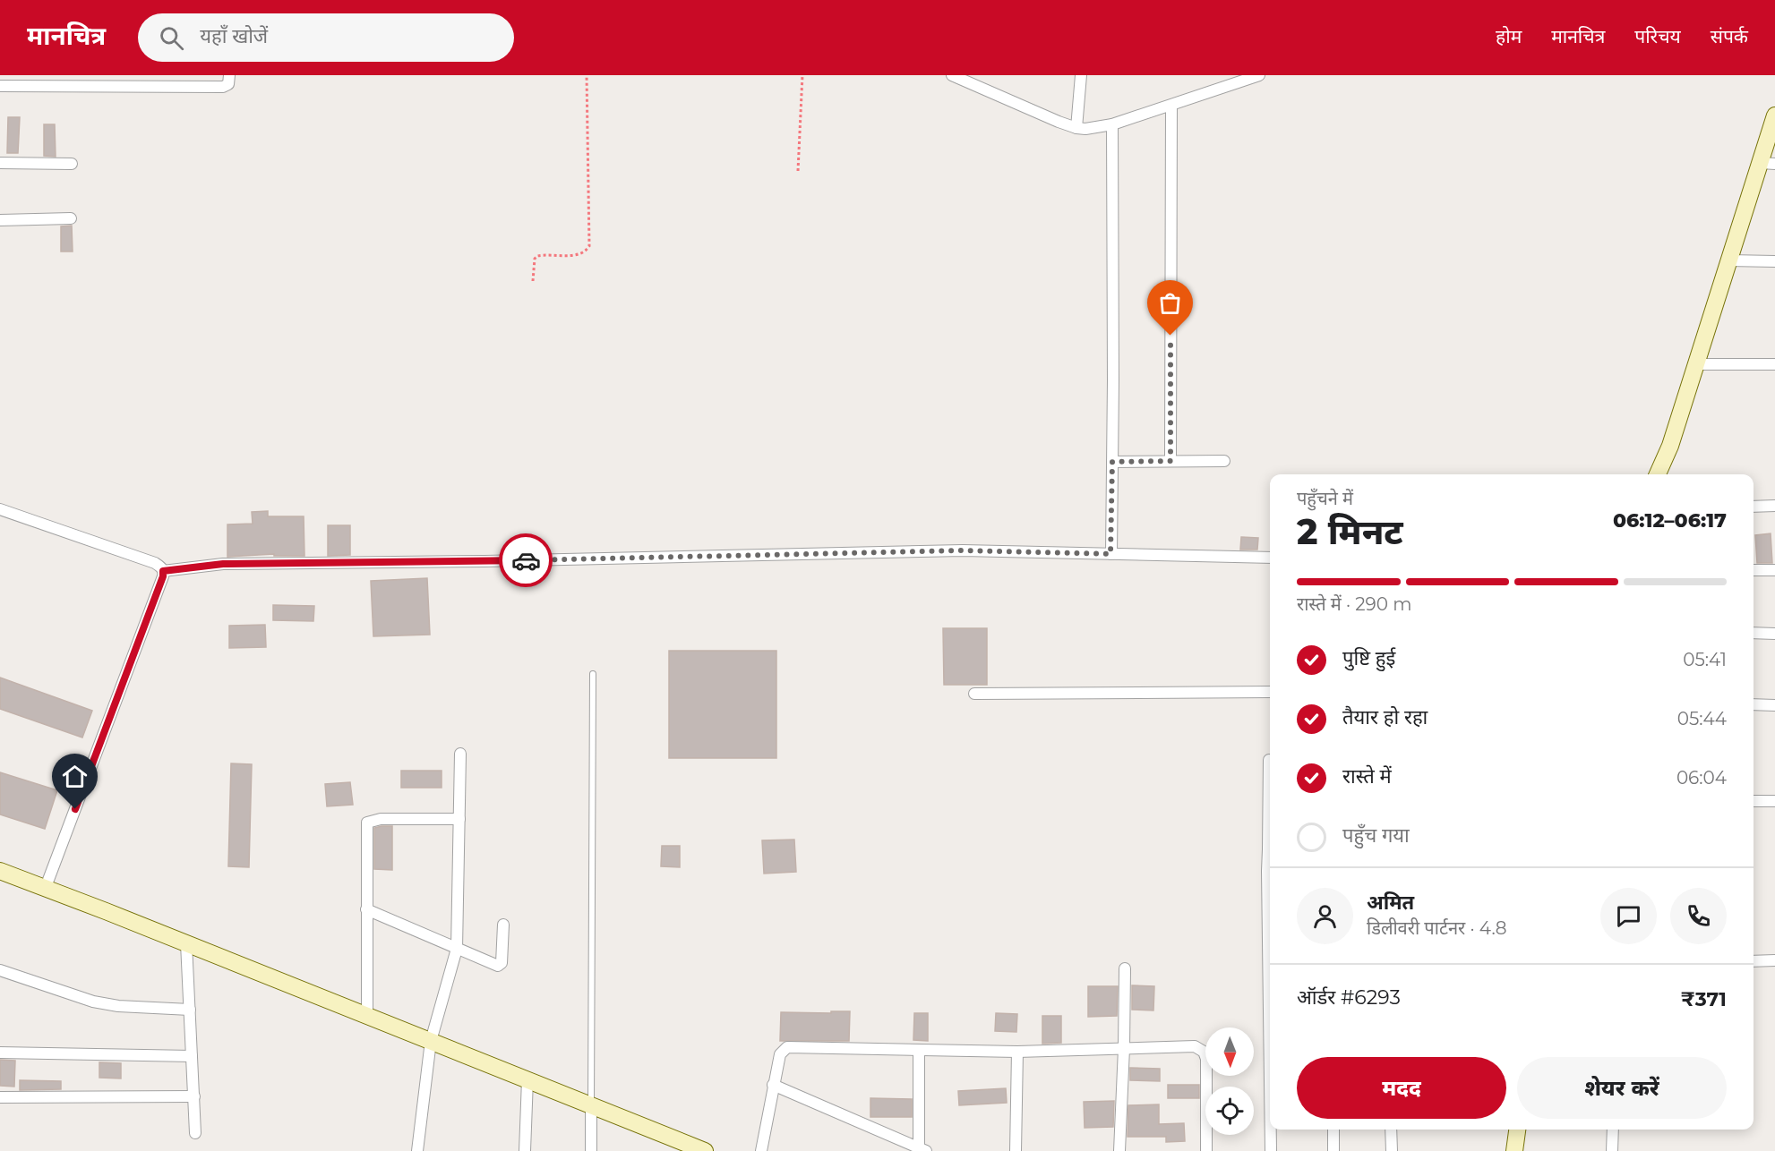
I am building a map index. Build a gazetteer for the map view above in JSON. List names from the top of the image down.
{
  "north": "bottom",
  "page": {
    "header": "मानचित्र",
    "search": "यहाँ खोजें",
    "nav": [
      "होम",
      "मानचित्र",
      "परिचय",
      "संपर्क"
    ],
    "heading": ["2 मिनट", "पहुँचने में", "06:12–06:17"],
    "panel": [
      "अमित",
      "डिलीवरी पार्टनर · 4.8",
      "ऑर्डर #6293",
      "₹371"
    ],
    "bar": "रास्ते में · 290 m",
    "list": [
      ["पुष्टि हुई", "05:41"],
      ["तैयार हो रहा", "05:44"],
      ["रास्ते में", "06:04"],
      "पहुँच गया"
    ],
    "buttons": ["मदद", "शेयर करें"]
  }
}
